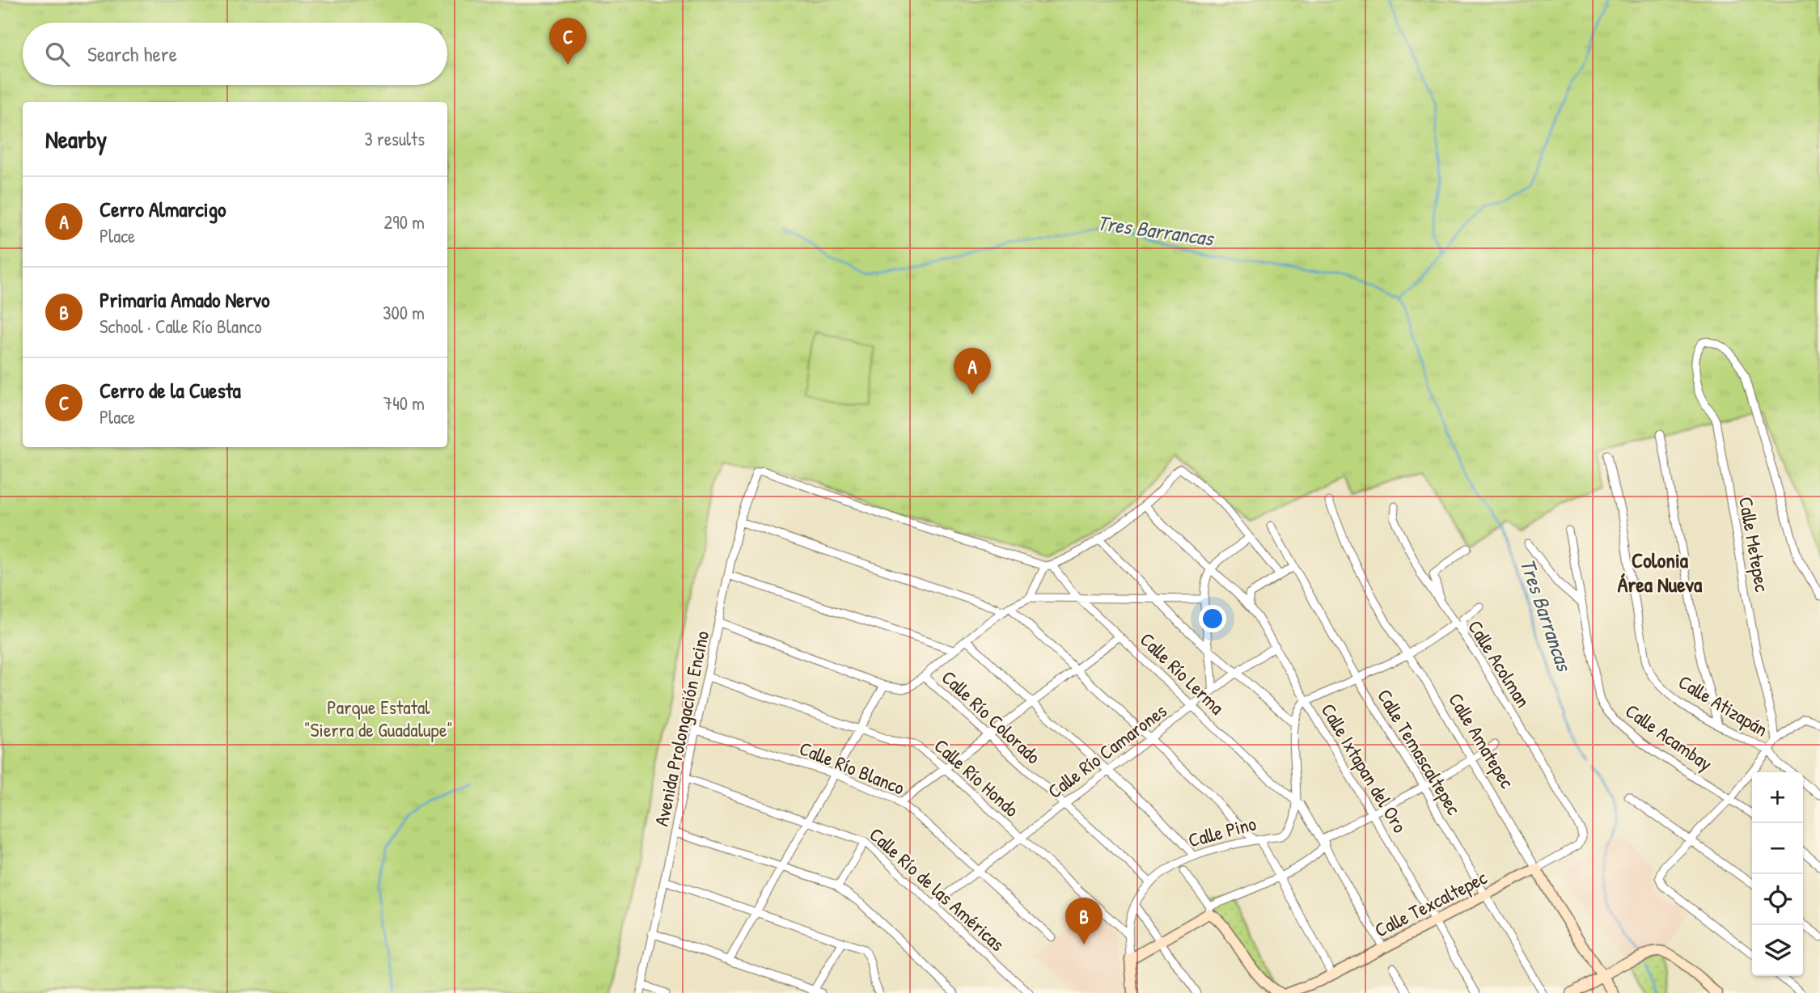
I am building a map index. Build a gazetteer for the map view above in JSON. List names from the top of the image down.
{
  "streets": {
    "street": [
      "Calle Metepec",
      "Calle Acolman",
      "Calle Río Lerma",
      "Calle Atizapán",
      "Calle Río Colorado",
      "Avenida Prolongación Encino",
      "Calle Acambay",
      "Calle Amatepec",
      "Calle Río Camarones",
      "Calle Temascaltepec",
      "Calle Río Blanco",
      "Calle Ixtapan del Oro",
      "Calle Río Hondo",
      "Calle Pino",
      "Calle Río de las Américas",
      "Calle Texcaltepec"
    ]
  },
  "crossings": [
    ["Calle Acolman", "Calle Texcaltepec"],
    ["Calle Río Lerma", "Avenida Prolongación Encino"],
    ["Calle Río Lerma", "Calle Río Camarones"],
    ["Calle Río Lerma", "Calle Pino"],
    ["Calle Río Colorado", "Avenida Prolongación Encino"],
    ["Calle Río Colorado", "Calle Río Camarones"],
    ["Calle Río Colorado", "Calle Pino"],
    ["Avenida Prolongación Encino", "Calle Río Blanco"],
    ["Avenida Prolongación Encino", "Calle Río Hondo"],
    ["Avenida Prolongación Encino", "Calle Río de las Américas"],
    ["Calle Amatepec", "Calle Texcaltepec"],
    ["Calle Río Camarones", "Calle Río Blanco"],
    ["Calle Río Camarones", "Calle Ixtapan del Oro"],
    ["Calle Río Camarones", "Calle Río Hondo"],
    ["Calle Río Camarones", "Calle Río de las Américas"],
    ["Calle Temascaltepec", "Calle Texcaltepec"],
    ["Calle Ixtapan del Oro", "Calle Pino"],
    ["Calle Ixtapan del Oro", "Calle Texcaltepec"],
    ["Calle Río Hondo", "Calle Pino"]
  ],
  "districts": ["Colonia Área Nueva"],
  "water": ["Tres Barrancas"],
  "parks": ["Parque Estatal \"Sierra de Guadalupe\""],
  "page": {
    "pins": ["C", "A", "B"],
    "search": "Search here",
    "heading": ["Nearby", "3 results"],
    "list": [
      {
        "mark": "A",
        "name": "Cerro Almarcigo",
        "note": "Place",
        "value": "290 m"
      },
      {
        "mark": "B",
        "name": "Primaria Amado Nervo",
        "note": "School · Calle Río Blanco",
        "value": "300 m"
      },
      {
        "mark": "C",
        "name": "Cerro de la Cuesta",
        "note": "Place",
        "value": "740 m"
      }
    ],
    "map_buttons": ["+", "−"]
  }
}
